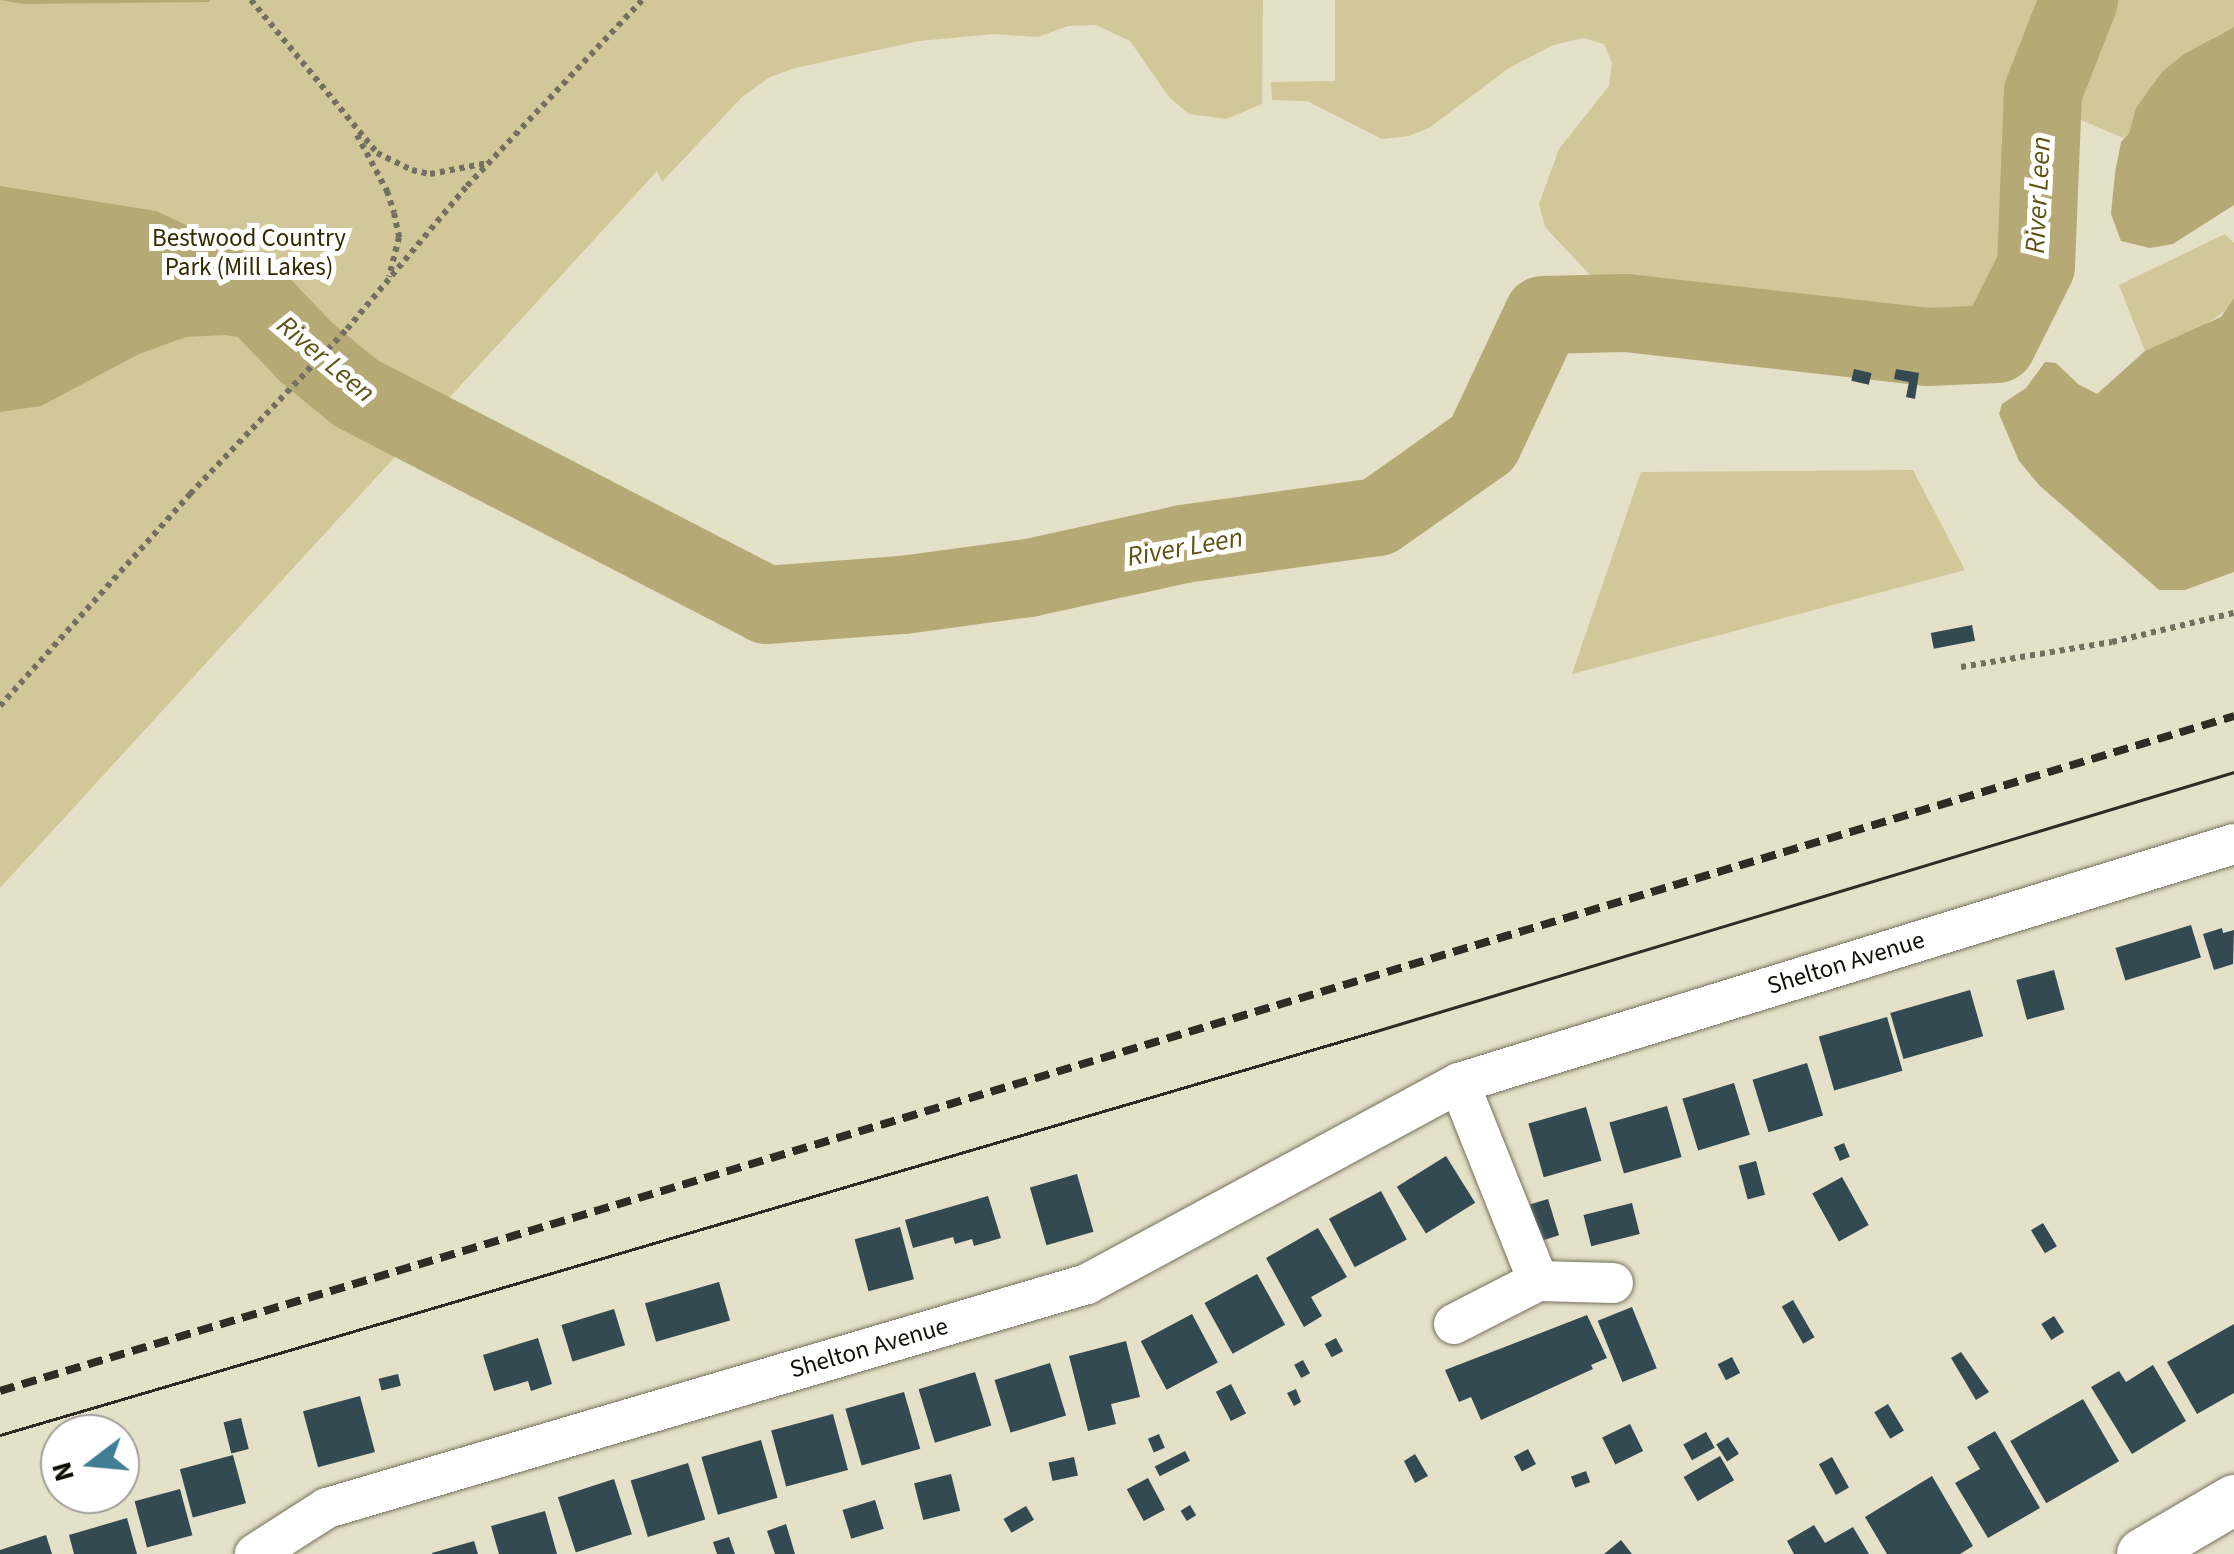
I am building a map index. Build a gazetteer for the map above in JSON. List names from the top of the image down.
{
  "streets": {
    "street": ["Shelton Avenue"]
  },
  "water": ["River Leen"],
  "parks": ["Bestwood Country Park (Mill Lakes)"],
  "north": "left"
}
